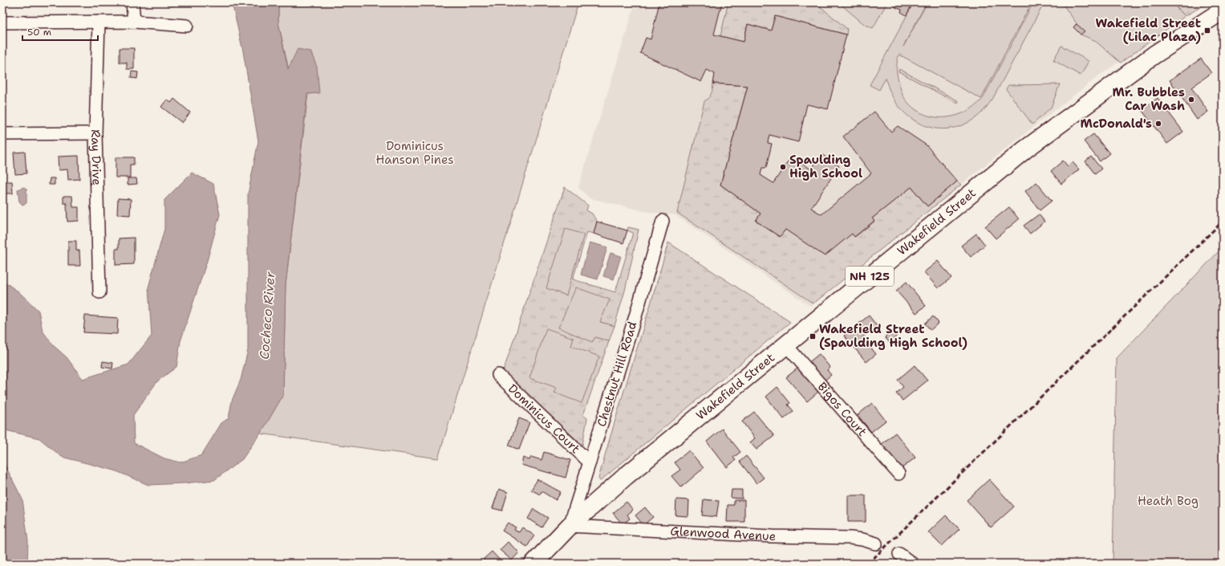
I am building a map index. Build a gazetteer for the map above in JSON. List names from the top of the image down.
{
  "streets": {
    "main road": ["Wakefield Street", "NH 125"],
    "street": [
      "Ray Drive",
      "Chestnut Hill Road",
      "Bigos Court",
      "Dominicus Court",
      "Glenwood Avenue"
    ]
  },
  "crossings": [
    ["Wakefield Street", "Chestnut Hill Road"],
    ["Wakefield Street", "Bigos Court"],
    ["Wakefield Street", "Glenwood Avenue"],
    ["Chestnut Hill Road", "Dominicus Court"],
    ["Chestnut Hill Road", "Glenwood Avenue"]
  ],
  "water": ["Cocheco River"],
  "parks": ["Dominicus Hanson Pines", "Heath Bog"],
  "places": {
    "transit": ["Wakefield Street (Lilac Plaza)", "Wakefield Street (Spaulding High School)"],
    "other": ["Mr. Bubbles Car Wash", "McDonald's", "Spaulding High School"]
  },
  "scale_bar": "50 m"
}
